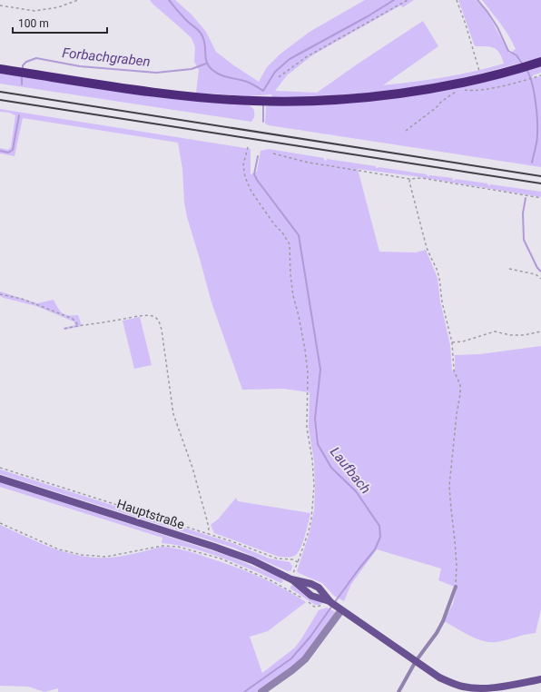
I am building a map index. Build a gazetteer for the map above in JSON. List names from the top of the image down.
{
  "streets": {
    "street": ["Hauptstraße"]
  },
  "water": ["Forbachgraben", "Laufbach"],
  "scale_bar": "100 m"
}
